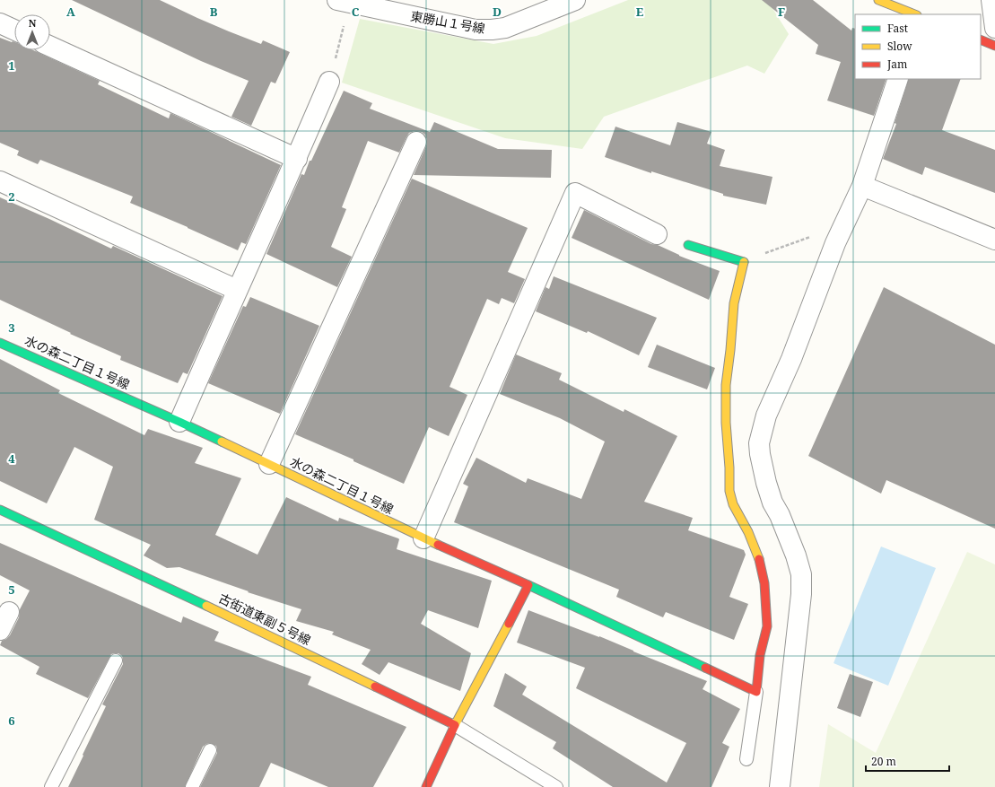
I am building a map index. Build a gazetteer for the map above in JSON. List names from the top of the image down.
{
  "streets": {
    "street": ["東勝山１号線", "水の森二丁目１号線", "古街道東副５号線"]
  },
  "legend": ["Fast", "Slow", "Jam"],
  "scale_bar": "20 m",
  "north": "top",
  "grid": {
    "columns": [
      "A",
      "B",
      "C",
      "D",
      "E",
      "F"
    ],
    "rows": [
      "1",
      "2",
      "3",
      "4",
      "5",
      "6"
    ]
  }
}
